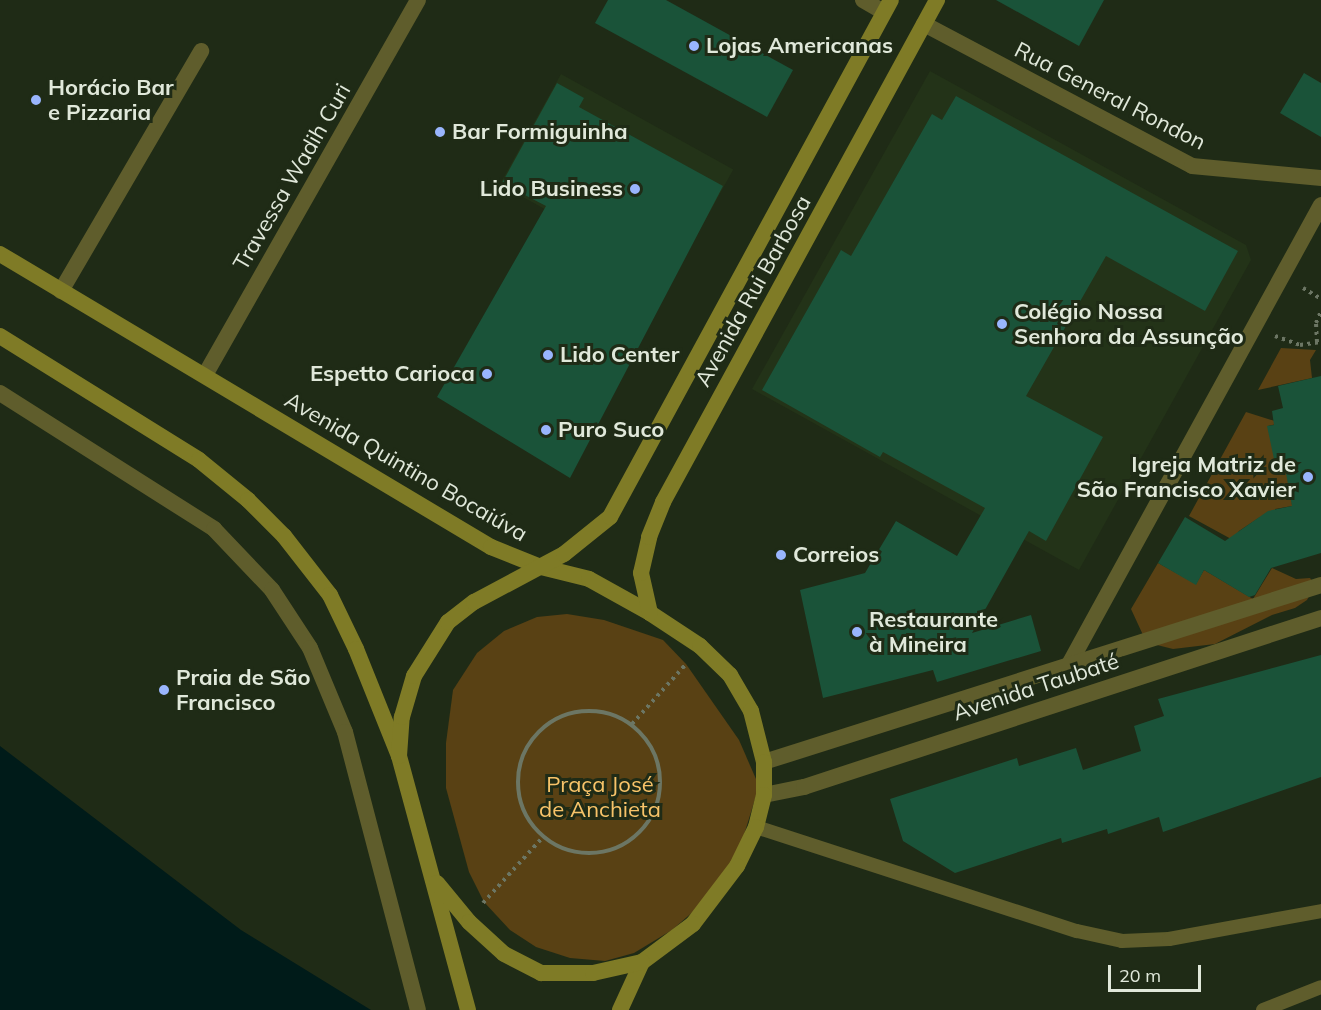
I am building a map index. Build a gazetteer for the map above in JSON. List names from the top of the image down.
{
  "streets": {
    "main road": ["Avenida Rui Barbosa", "Avenida Quintino Bocaiúva"],
    "street": ["Rua General Rondon", "Travessa Wadih Curi", "Avenida Taubaté"]
  },
  "crossings": [
    ["Rua General Rondon", "Avenida Rui Barbosa"],
    ["Travessa Wadih Curi", "Avenida Quintino Bocaiúva"],
    ["Avenida Rui Barbosa", "Avenida Quintino Bocaiúva"],
    ["Avenida Quintino Bocaiúva", "Avenida Taubaté"]
  ],
  "parks": ["Praça José de Anchieta"],
  "places": [
    "Lojas Americanas",
    "Horácio Bar e Pizzaria",
    "Bar Formiguinha",
    "Lido Business",
    "Colégio Nossa Senhora da Assunção",
    "Lido Center",
    "Espetto Carioca",
    "Puro Suco",
    "Igreja Matriz de São Francisco Xavier",
    "Correios",
    "Restaurante à Mineira",
    "Praia de São Francisco"
  ],
  "scale_bar": "20 m"
}
